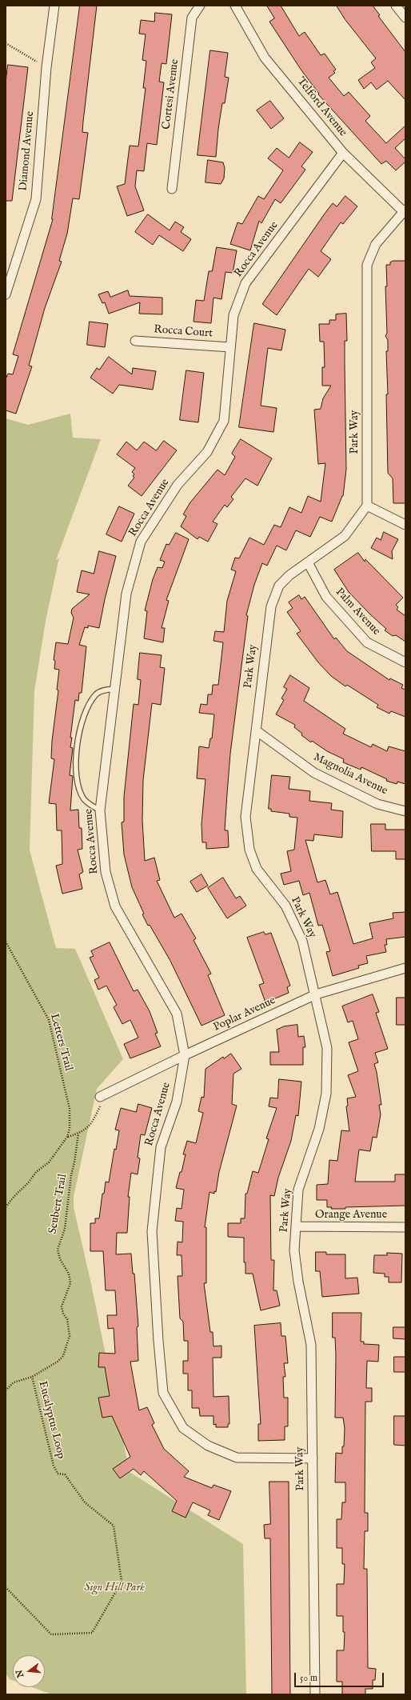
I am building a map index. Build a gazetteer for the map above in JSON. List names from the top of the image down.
{
  "streets": {
    "street": [
      "Cortesi Avenue",
      "Telford Avenue",
      "Diamond Avenue",
      "Rocca Avenue",
      "Rocca Court",
      "Park Way",
      "Palm Avenue",
      "Magnolia Avenue",
      "Poplar Avenue",
      "Orange Avenue"
    ],
    "path": ["Letters Trail", "Seubert Trail", "Eucalyptus Loop"]
  },
  "crossings": [
    ["Telford Avenue", "Rocca Avenue"],
    ["Telford Avenue", "Park Way"],
    ["Rocca Avenue", "Rocca Court"],
    ["Rocca Avenue", "Park Way"],
    ["Rocca Avenue", "Poplar Avenue"],
    ["Park Way", "Palm Avenue"],
    ["Park Way", "Magnolia Avenue"],
    ["Park Way", "Poplar Avenue"],
    ["Park Way", "Orange Avenue"],
    ["Seubert Trail", "Eucalyptus Loop"]
  ],
  "parks": ["Sign Hill Park"],
  "scale_bar": "50 m",
  "north": "left"
}
